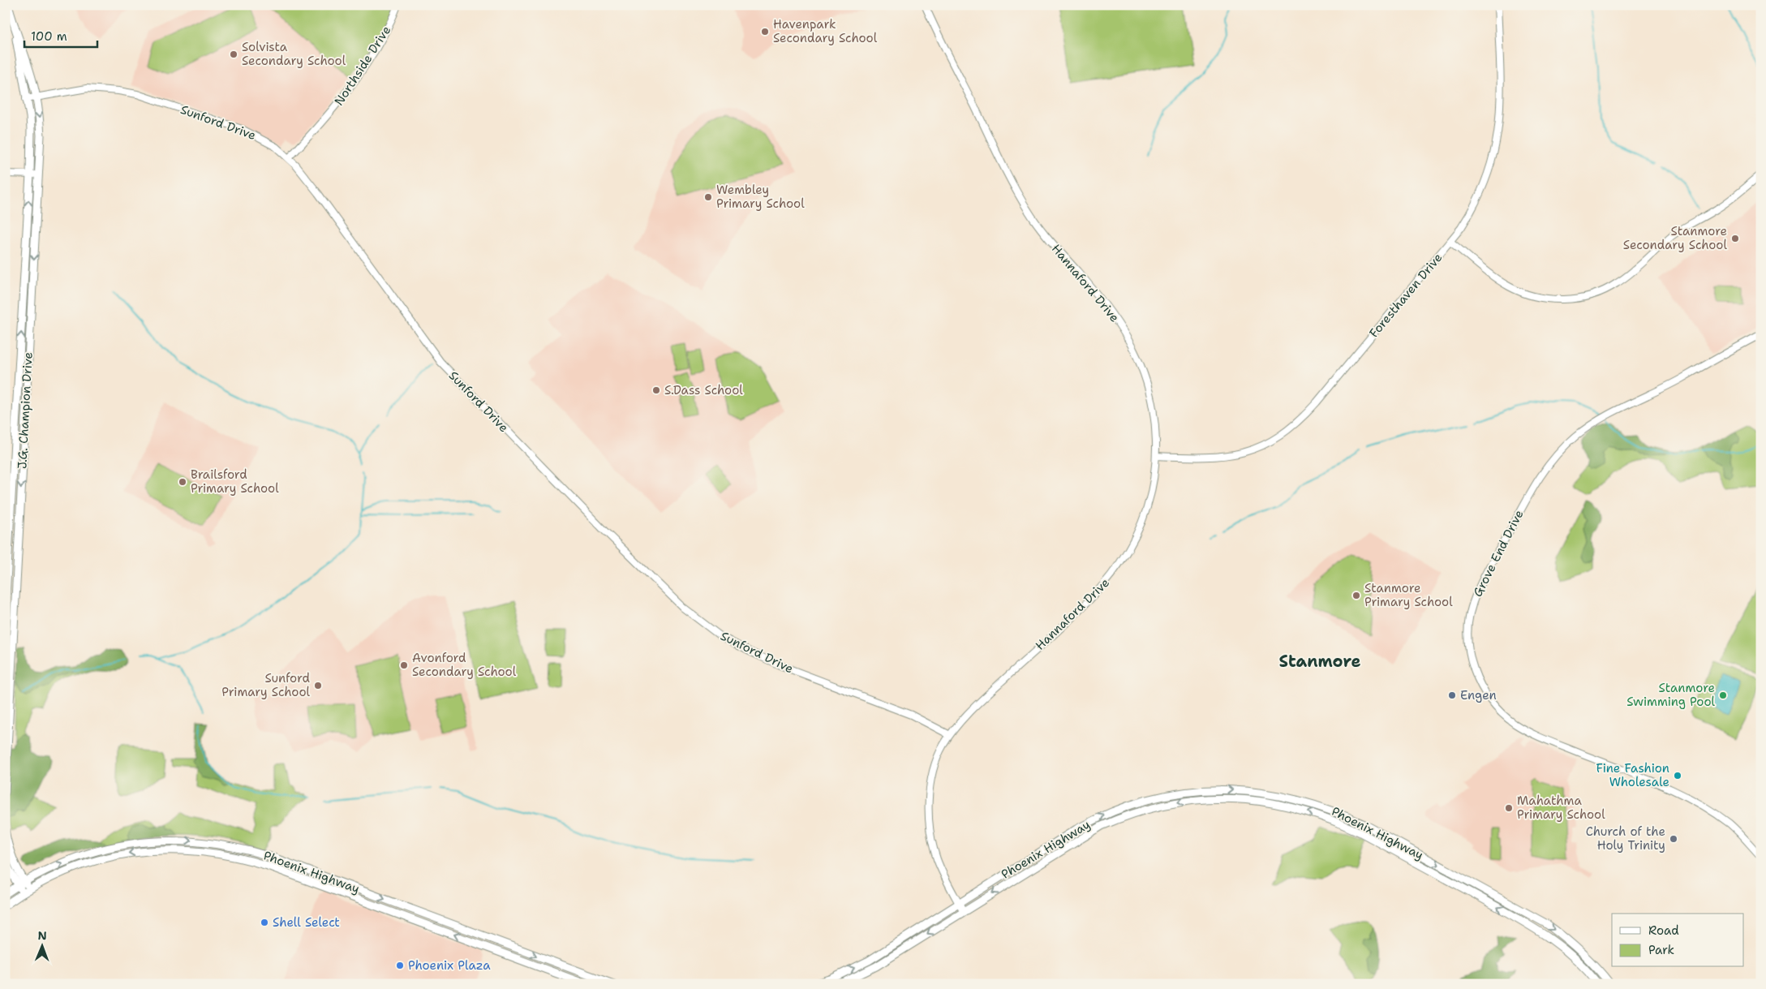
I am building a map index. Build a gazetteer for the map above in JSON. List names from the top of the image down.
{
  "streets": {
    "main road": ["J.G. Champion Drive", "Phoenix Highway"],
    "street": [
      "Northside Drive",
      "Sunford Drive",
      "Hannaford Drive",
      "Foresthaven Drive",
      "Grove End Drive"
    ]
  },
  "crossings": [
    ["Northside Drive", "Sunford Drive"],
    ["Sunford Drive", "Hannaford Drive"],
    ["Sunford Drive", "J.G. Champion Drive"],
    ["Hannaford Drive", "Foresthaven Drive"],
    ["Hannaford Drive", "Phoenix Highway"]
  ],
  "districts": ["Stanmore"],
  "places": [
    "Havenpark Secondary School",
    "Solvista Secondary School",
    "Wembley Primary School",
    "Stanmore Secondary School",
    "S.Dass School",
    "Brailsford Primary School",
    "Stanmore Primary School",
    "Avonford Secondary School",
    "Sunford Primary School",
    "Engen",
    "Stanmore Swimming Pool",
    "Fine Fashion Wholesale",
    "Mahathma Primary School",
    "Church of the Holy Trinity",
    "Shell Select",
    "Phoenix Plaza"
  ],
  "legend": ["Road", "Park"],
  "scale_bar": "100 m",
  "north": "top"
}
